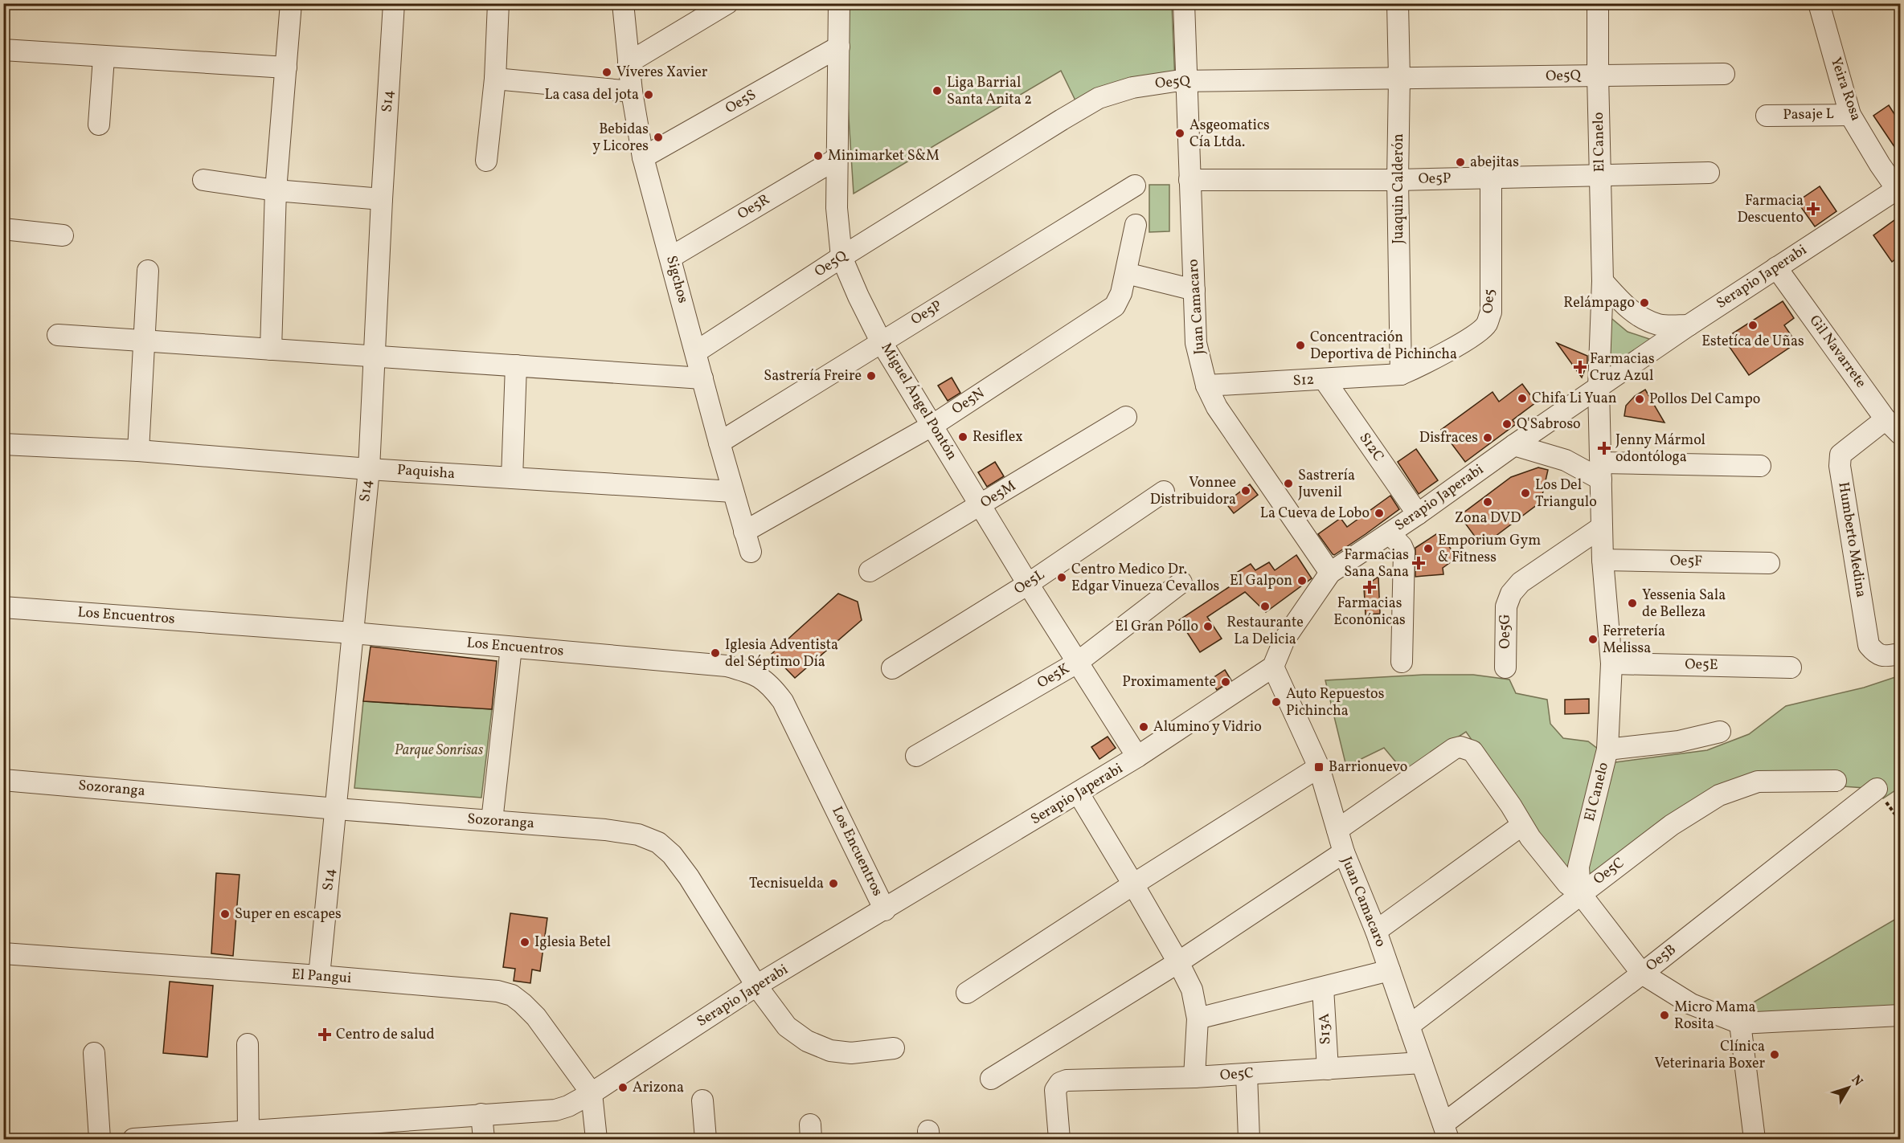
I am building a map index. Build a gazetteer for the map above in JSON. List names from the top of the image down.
{
  "streets": {
    "street": [
      "Oe5Q",
      "Yeira Rosa",
      "S14",
      "Oe5S",
      "Pasaje L",
      "El Canelo",
      "Oe5P",
      "Juaquin Calderón",
      "Oe5R",
      "Serapio Japerabi",
      "Sigchos",
      "Oe5",
      "Juan Camacaro",
      "Gil Navarrete",
      "S12",
      "Miguel Ángel Pontón",
      "Oe5N",
      "S12C",
      "Paquisha",
      "Oe5M",
      "Humberto Medina",
      "Oe5F",
      "Oe5L",
      "Los Encuentros",
      "Oe5G",
      "Oe5E",
      "Oe5K",
      "Sozoranga",
      "Oe5C",
      "Oe5B",
      "El Pangui",
      "S13A"
    ]
  },
  "crossings": [
    ["Oe5Q", "El Canelo"],
    ["Oe5Q", "Juaquin Calderón"],
    ["Oe5Q", "Sigchos"],
    ["Oe5Q", "Juan Camacaro"],
    ["Oe5Q", "Miguel Ángel Pontón"],
    ["Yeira Rosa", "Pasaje L"],
    ["Yeira Rosa", "Serapio Japerabi"],
    ["S14", "Paquisha"],
    ["S14", "Los Encuentros"],
    ["S14", "Sozoranga"],
    ["S14", "El Pangui"],
    ["Oe5S", "Sigchos"],
    ["Oe5S", "Miguel Ángel Pontón"],
    ["El Canelo", "Oe5P"],
    ["El Canelo", "Serapio Japerabi"],
    ["El Canelo", "Oe5F"],
    ["El Canelo", "Oe5G"],
    ["El Canelo", "Oe5E"],
    ["El Canelo", "Oe5C"],
    ["Oe5P", "Juaquin Calderón"],
    ["Oe5P", "Sigchos"],
    ["Oe5P", "Oe5"],
    ["Oe5P", "Juan Camacaro"],
    ["Oe5P", "Miguel Ángel Pontón"],
    ["Juaquin Calderón", "Oe5"],
    ["Juaquin Calderón", "S12"],
    ["Oe5R", "Sigchos"],
    ["Oe5R", "Miguel Ángel Pontón"],
    ["Serapio Japerabi", "Juan Camacaro"],
    ["Serapio Japerabi", "Gil Navarrete"],
    ["Serapio Japerabi", "Miguel Ángel Pontón"],
    ["Serapio Japerabi", "S12C"],
    ["Serapio Japerabi", "Los Encuentros"],
    ["Serapio Japerabi", "Sozoranga"],
    ["Serapio Japerabi", "El Pangui"],
    ["Sigchos", "Oe5N"],
    ["Sigchos", "Paquisha"],
    ["Oe5", "S12"],
    ["Juan Camacaro", "S12"],
    ["Juan Camacaro", "Oe5C"],
    ["Juan Camacaro", "Oe5B"],
    ["Gil Navarrete", "Humberto Medina"],
    ["S12", "S12C"],
    ["Miguel Ángel Pontón", "Oe5N"],
    ["Miguel Ángel Pontón", "Oe5M"],
    ["Miguel Ángel Pontón", "Oe5L"],
    ["Miguel Ángel Pontón", "Oe5K"],
    ["Oe5C", "S13A"]
  ],
  "parks": ["Parque Sonrisas"],
  "places": {
    "other": [
      "Víveres Xavier",
      "Liga Barrial Santa Anita 2",
      "La casa del jota",
      "Asgeomatics Cía Ltda.",
      "Bebidas y Licores",
      "Minimarket S&M",
      "abejitas",
      "Relámpago",
      "Estetíca de Uñas",
      "Concentración Deportiva de Pichincha",
      "Sastrería Freire",
      "Chifa Li Yuan",
      "Pollos Del Campo",
      "Q'Sabroso",
      "Resiflex",
      "Disfraces",
      "Sastrería Juvenil",
      "Vonnee Distribuidora",
      "Los Del Triangulo",
      "Zona DVD",
      "La Cueva de Lobo",
      "Emporium Gym & Fitness",
      "Centro Medico Dr. Edgar Vinueza Cevallos",
      "El Galpon",
      "Yessenia Sala de Belleza",
      "Restaurante La Delicia",
      "El Gran Pollo",
      "Ferretería Melissa",
      "Iglesia Adventista del Séptimo Día",
      "Proximamente",
      "Auto Repuestos Pichincha",
      "Alumino y Vidrio",
      "Tecnisuelda",
      "Super en escapes",
      "Iglesia Betel",
      "Micro Mama Rosita",
      "Clínica Veterinaria Boxer",
      "Arizona"
    ],
    "health": [
      "Farmacia Descuento",
      "Farmacias Cruz Azul",
      "Jenny Mármol odontóloga",
      "Farmacias Sana Sana",
      "Farmacias Econónicas",
      "Centro de salud"
    ],
    "transit": ["Barrionuevo"]
  },
  "north": "top right"
}
